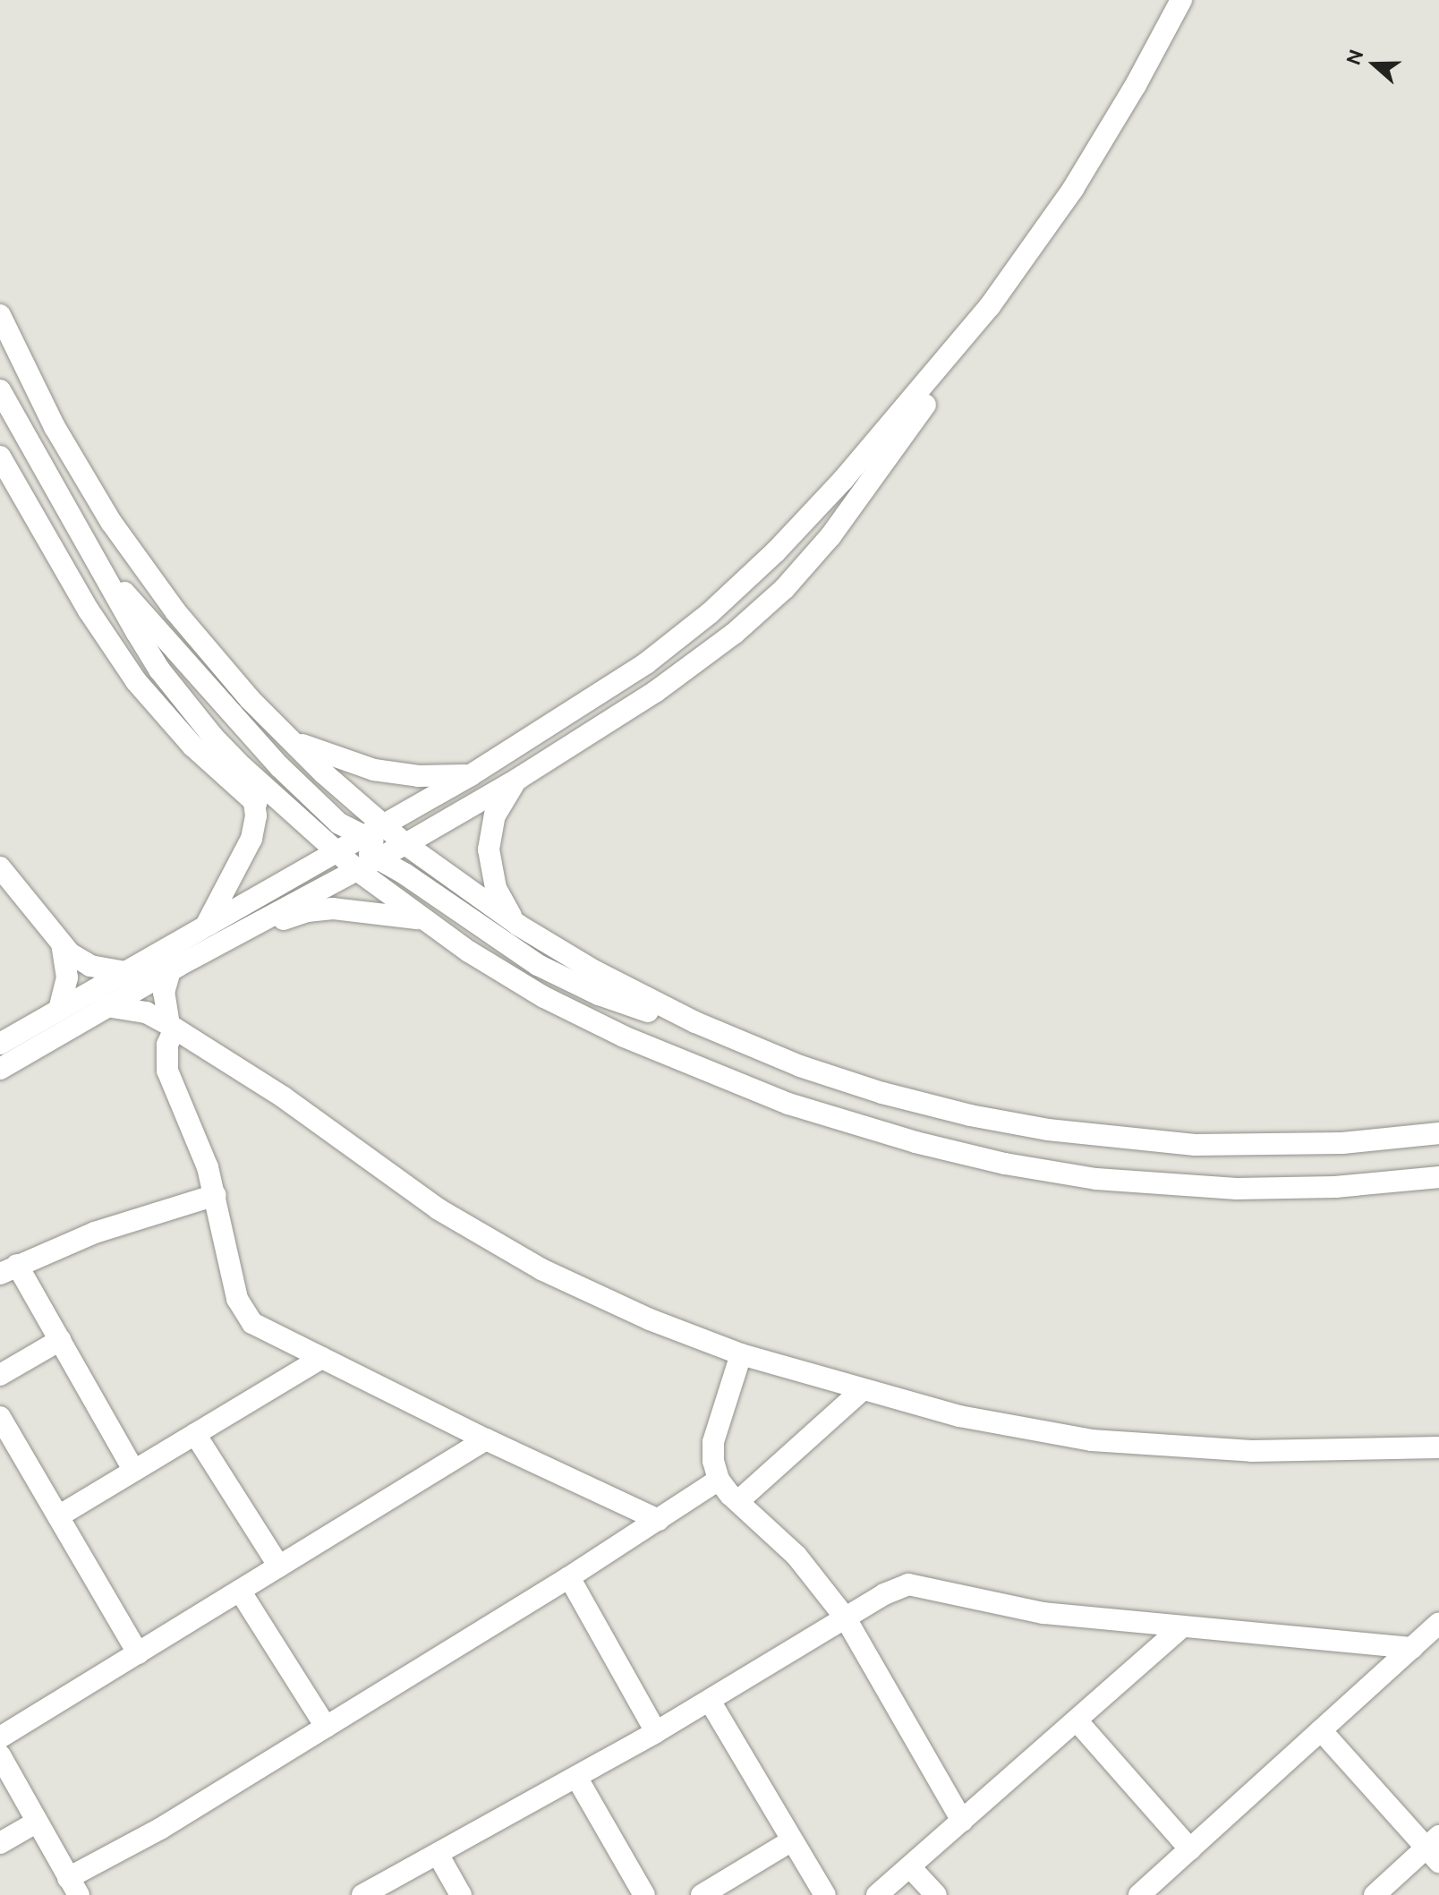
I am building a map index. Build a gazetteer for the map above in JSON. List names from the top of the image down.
{
  "north": "left"
}
